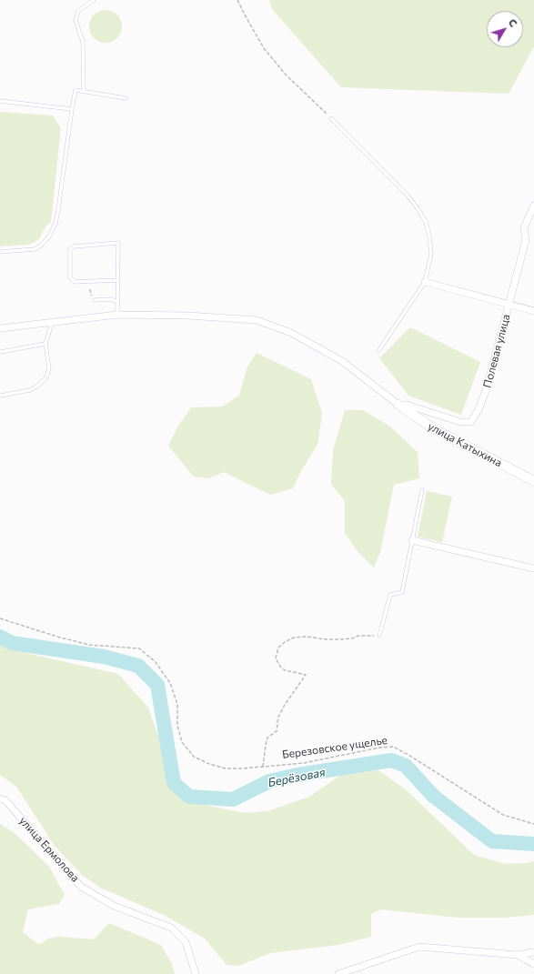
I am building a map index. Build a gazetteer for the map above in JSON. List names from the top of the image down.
{
  "streets": {
    "street": ["Полевая улица", "улица Катыхина", "улица Ермолова"],
    "path": ["Березовское ущелье"]
  },
  "crossings": [
    ["Полевая улица", "улица Катыхина"]
  ],
  "water": ["Берёзовая"],
  "north": "top right"
}
